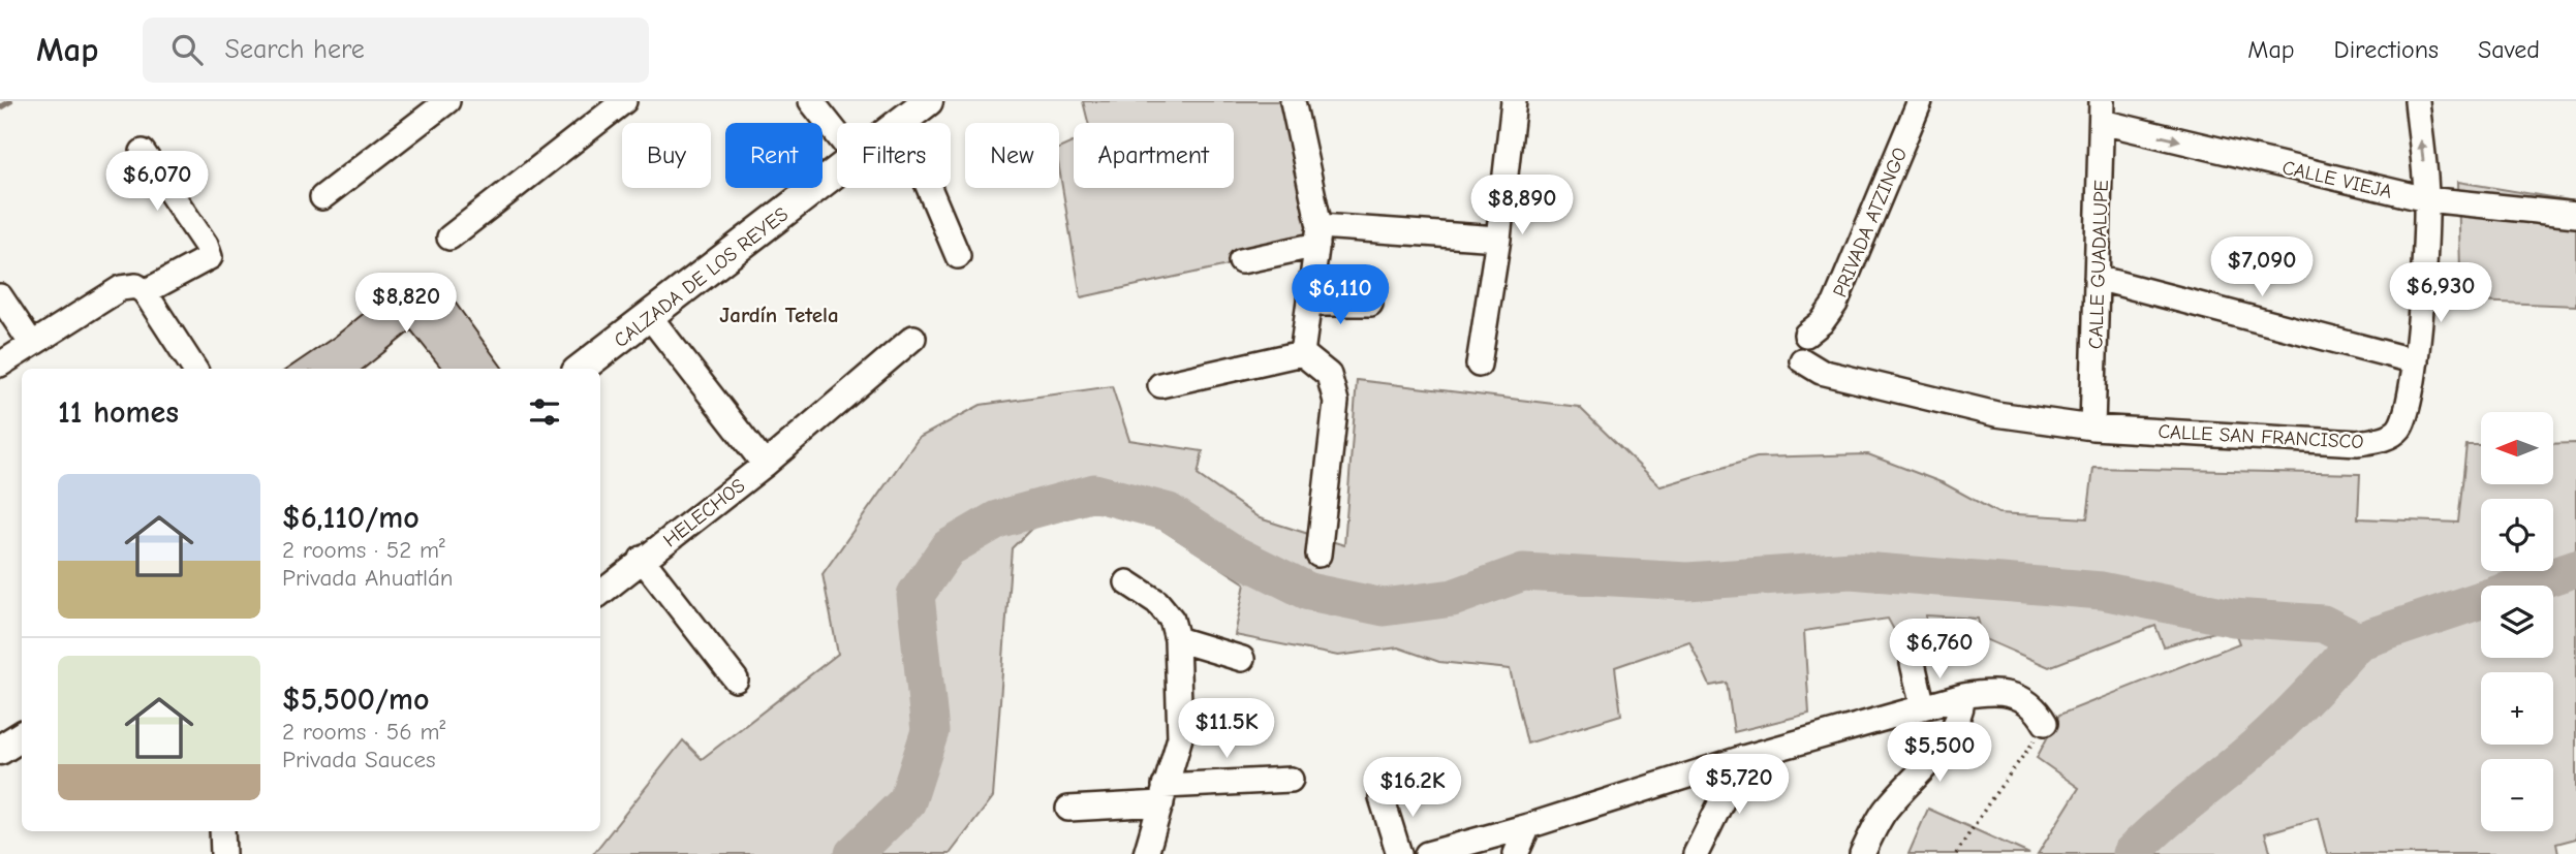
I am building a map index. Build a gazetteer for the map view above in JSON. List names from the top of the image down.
{
  "streets": {
    "street": [
      "CALLE VIEJA",
      "PRIVADA ATZINGO",
      "CALLE GUADALUPE",
      "CALZADA DE LOS REYES",
      "CALLE SAN FRANCISCO",
      "HELECHOS"
    ]
  },
  "crossings": [
    ["CALLE VIEJA", "CALLE GUADALUPE"],
    ["CALLE VIEJA", "CALLE SAN FRANCISCO"],
    ["CALLE GUADALUPE", "CALLE SAN FRANCISCO"]
  ],
  "districts": ["Jardín Tetela"],
  "north": "left",
  "page": {
    "header": "Map",
    "search": "Search here",
    "nav": ["Map", "Directions", "Saved"],
    "chip": [
      "Buy",
      "Rent",
      "Filters",
      "New",
      "Apartment"
    ],
    "price": [
      "$6,070",
      "$8,890",
      "$7,090",
      "$6,930",
      "$6,110",
      "$8,820",
      "$6,760",
      "$11.5K",
      "$5,500",
      "$5,720",
      "$16.2K"
    ],
    "heading": "11 homes",
    "map_buttons": ["+", "−"],
    "list": [
      {
        "name": "$6,110/mo",
        "note": "2 rooms · 52 m² · Privada Ahuatlán"
      },
      {
        "name": "$5,500/mo",
        "note": "2 rooms · 56 m² · Privada Sauces"
      }
    ]
  }
}
